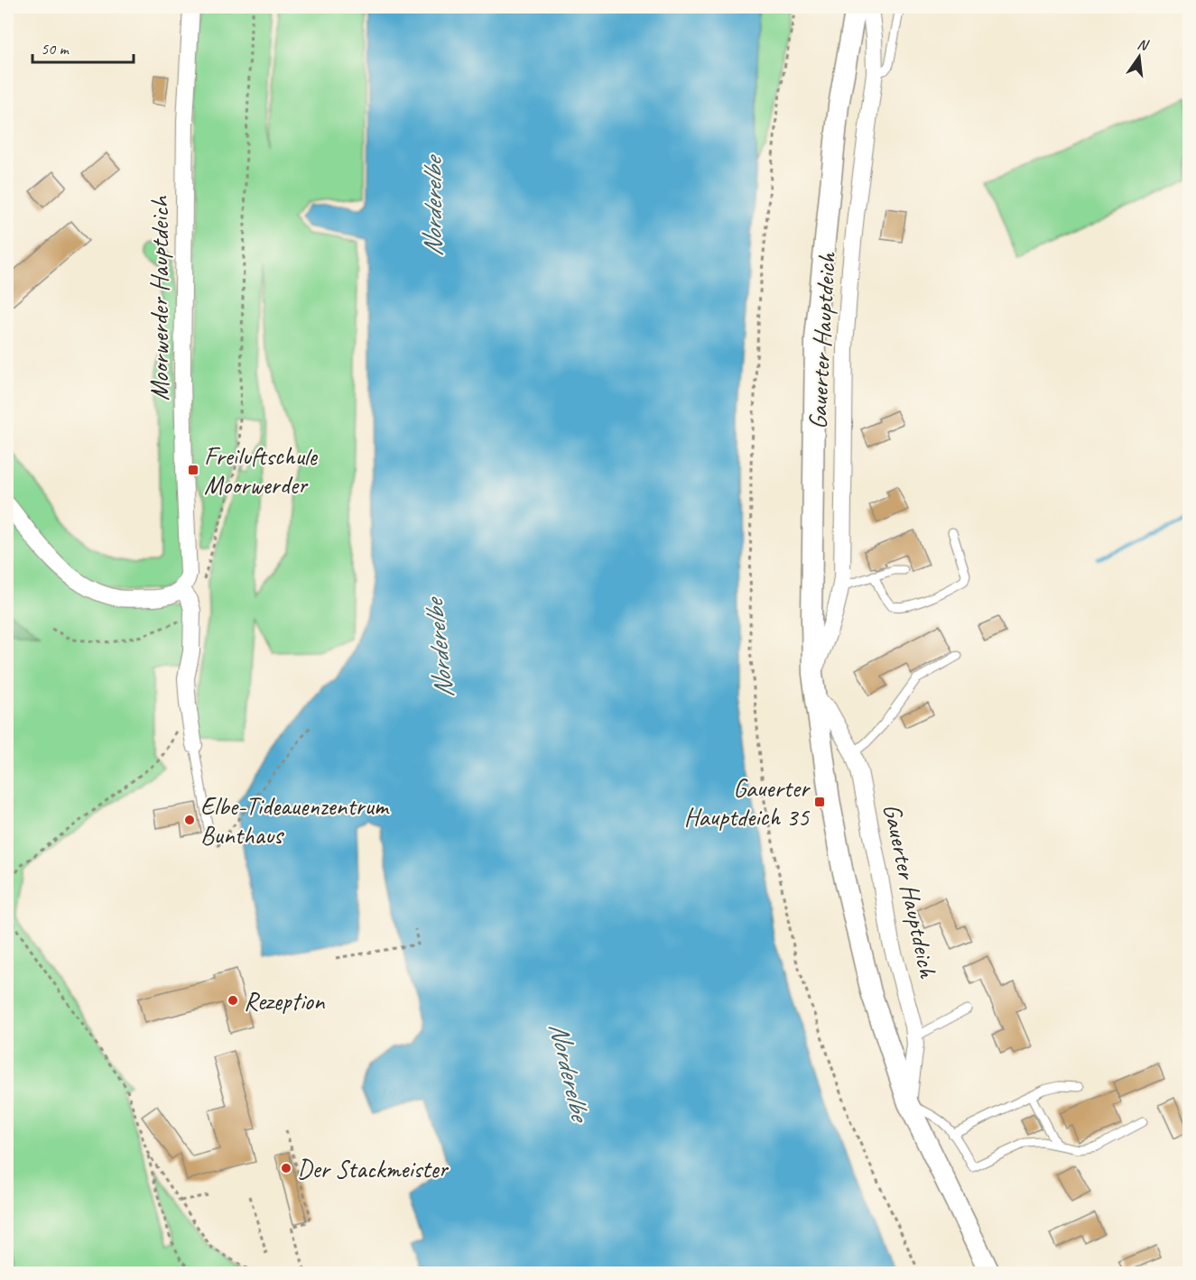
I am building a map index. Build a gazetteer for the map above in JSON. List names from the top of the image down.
{
  "streets": {
    "street": ["Moorwerder Hauptdeich", "Gauerter Hauptdeich"]
  },
  "water": ["Norderelbe"],
  "places": {
    "transit": ["Freiluftschule Moorwerder", "Gauerter Hauptdeich 35"],
    "other": ["Elbe-Tideauenzentrum Bunthaus", "Rezeption", "Der Stackmeister"]
  },
  "scale_bar": "50 m",
  "north": "top"
}
